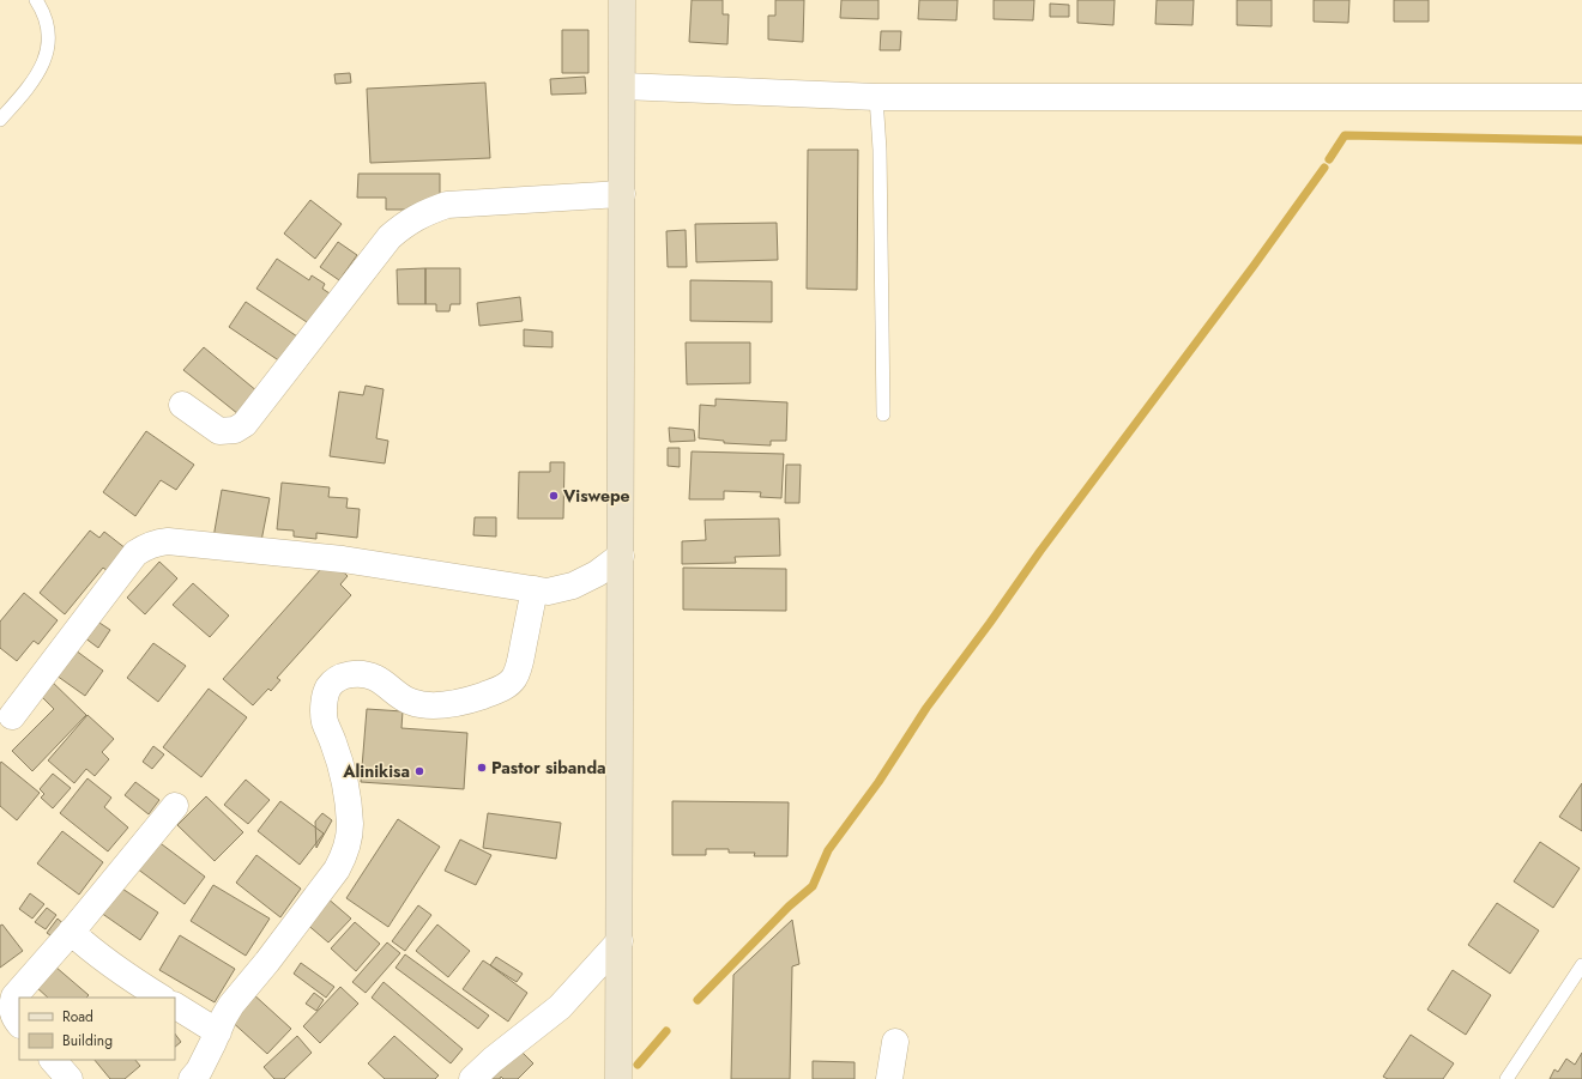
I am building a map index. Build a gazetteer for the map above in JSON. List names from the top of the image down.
{
  "places": ["Viswepe", "Pastor sibanda", "Alinikisa"],
  "legend": ["Road", "Building"]
}
